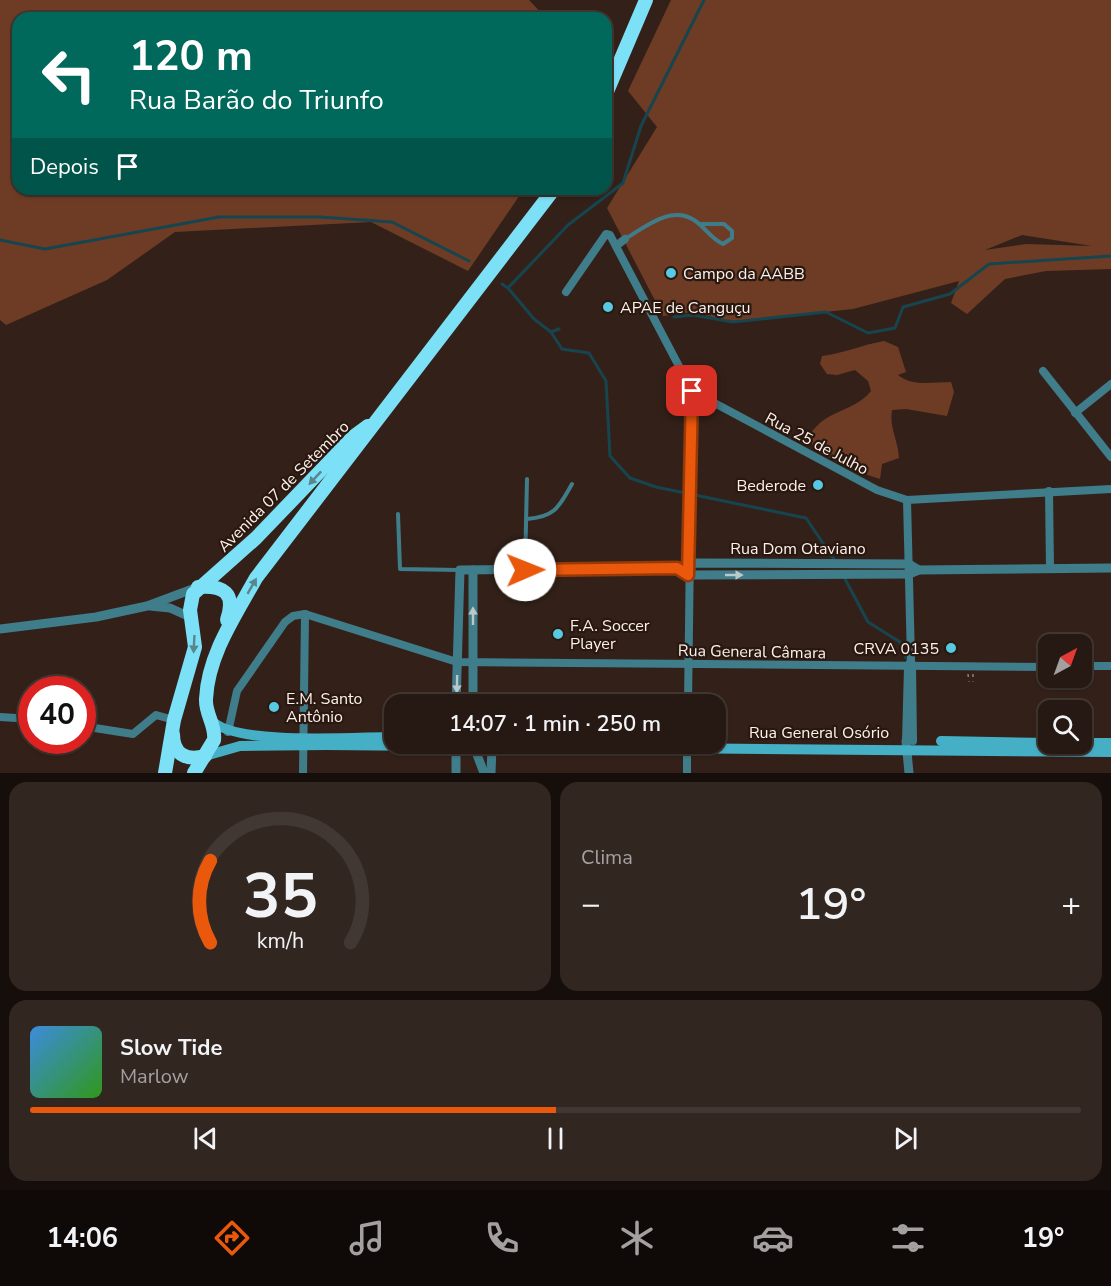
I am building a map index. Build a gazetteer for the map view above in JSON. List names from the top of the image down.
{
  "streets": {
    "highway": ["Avenida 07 de Setembro"],
    "main road": ["Rua General Osório"],
    "street": ["Rua 25 de Julho", "Rua Dom Otaviano", "Rua General Câmara"]
  },
  "crossings": [
    ["Avenida 07 de Setembro", "Rua General Osório"]
  ],
  "places": [
    "Campo da AABB",
    "APAE de Canguçu",
    "Bederode",
    "F.A. Soccer Player",
    "CRVA 0135",
    "E.M. Santo Antônio"
  ],
  "north": "top right",
  "page": {
    "turn": ["120 m", "Rua Barão do Triunfo"],
    "then": "Depois",
    "limit": "40",
    "trip": "14:07 · 1 min · 250 m",
    "tile": "Clima",
    "heat": ["−", "19°", "+"],
    "song": ["Slow Tide", "Marlow"],
    "tabs": ["14:06", "19°"],
    "gauge": ["35", "km/h"]
  }
}
